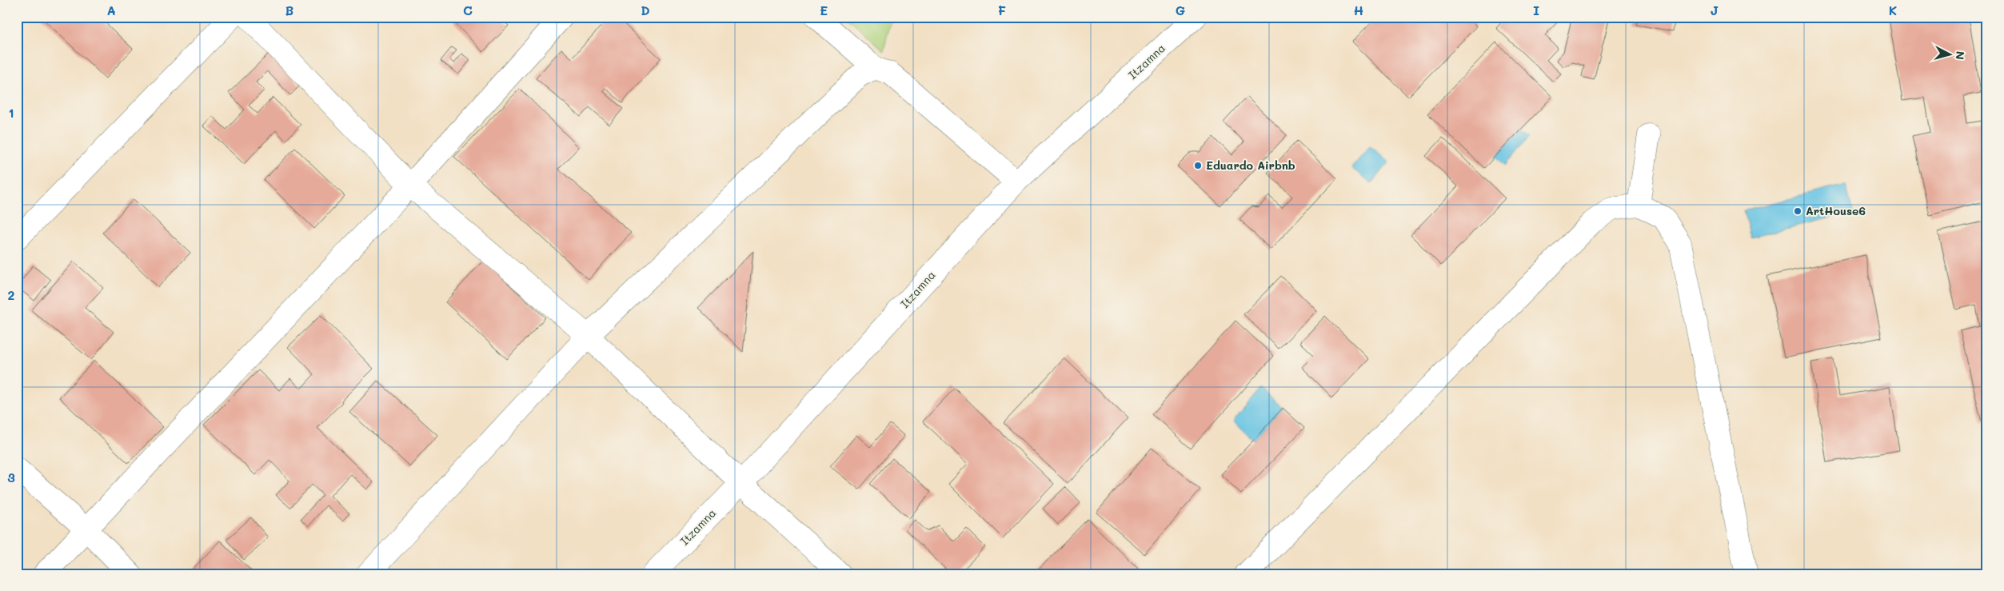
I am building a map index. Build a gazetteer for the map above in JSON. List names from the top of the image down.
{
  "streets": {
    "street": ["Itzamna"]
  },
  "places": ["Eduardo Airbnb", "ArtHouse6"],
  "north": "right",
  "grid": {
    "columns": [
      "A",
      "B",
      "C",
      "D",
      "E",
      "F",
      "G",
      "H",
      "I",
      "J",
      "K"
    ],
    "rows": ["1", "2", "3"]
  }
}
